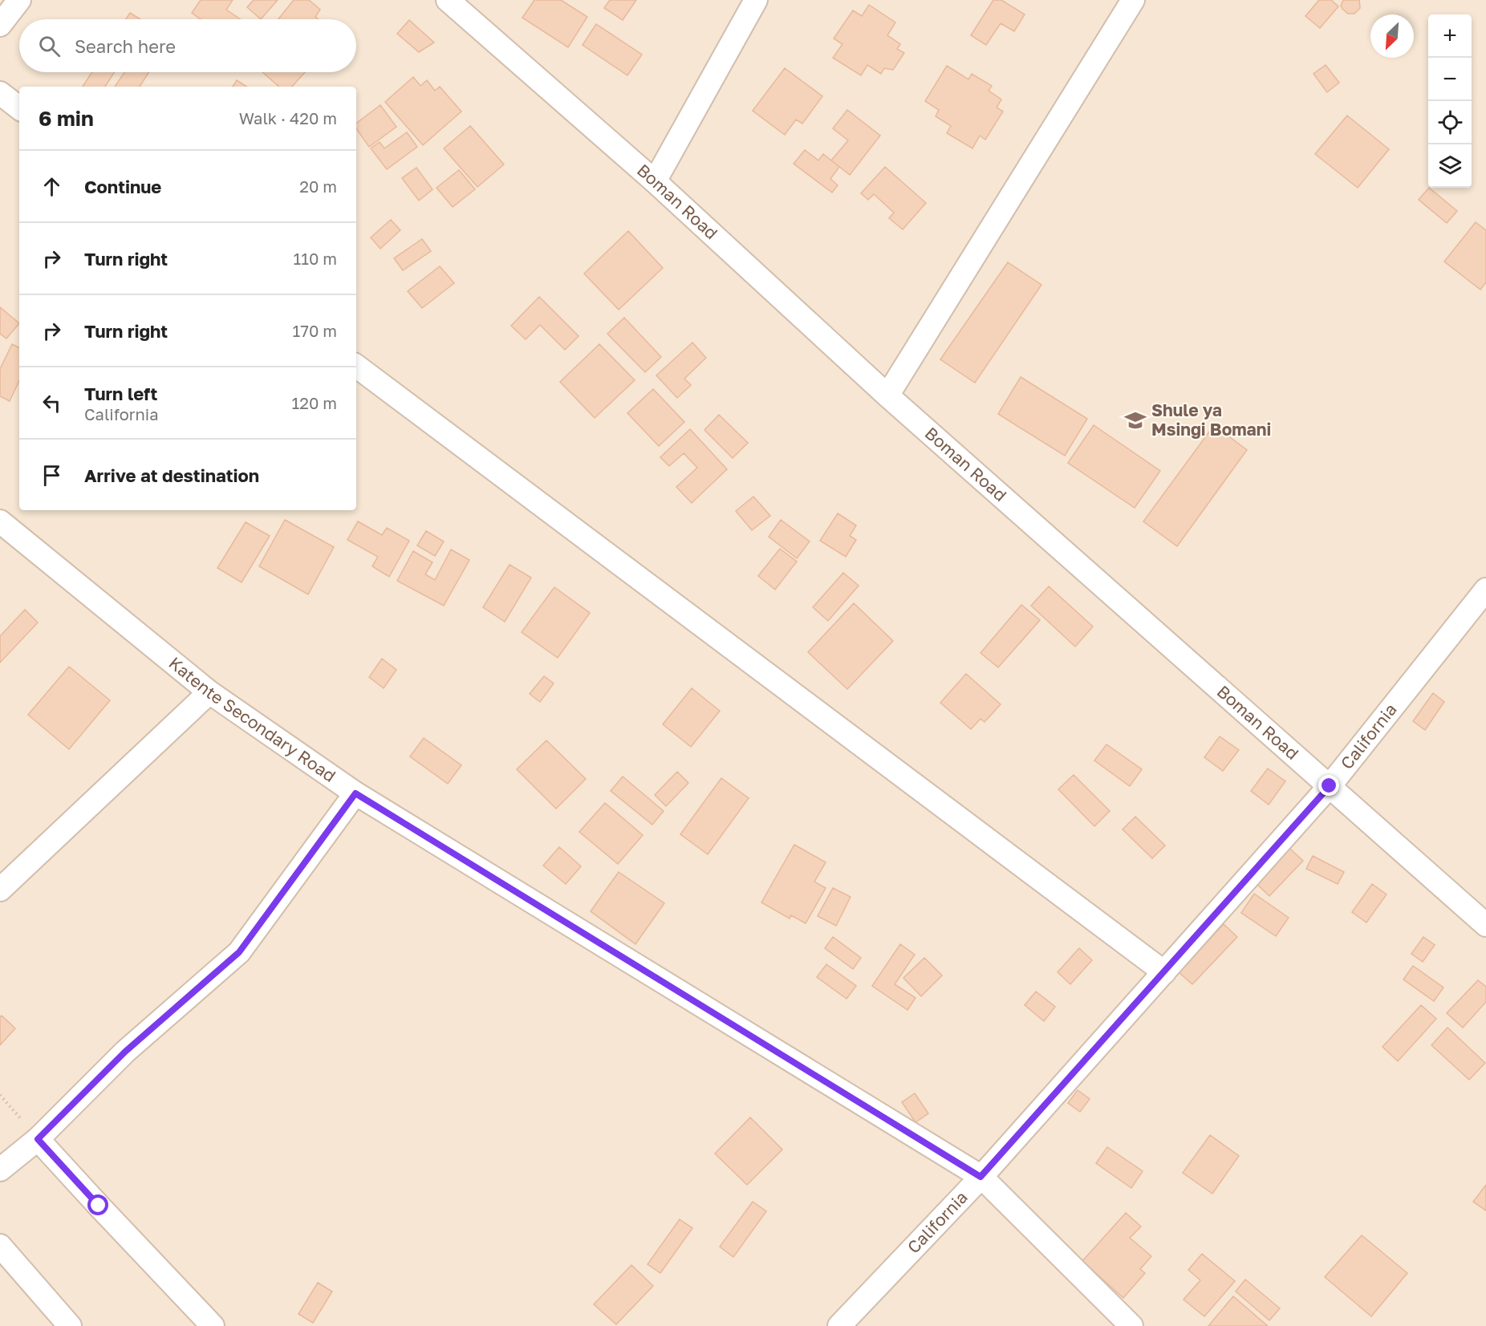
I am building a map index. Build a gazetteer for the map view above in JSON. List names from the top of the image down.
{
  "streets": {
    "street": ["Boman Road", "Katente Secondary Road", "California"]
  },
  "crossings": [
    ["Boman Road", "California"],
    ["Katente Secondary Road", "California"]
  ],
  "places": {
    "school or university": ["Shule ya Msingi Bomani"]
  },
  "north": "bottom left",
  "page": {
    "map_buttons": ["+", "−"],
    "search": "Search here",
    "heading": ["6 min", "Walk · 420 m"],
    "list": [
      ["Continue", "20 m"],
      ["Turn right", "110 m"],
      ["Turn right", "170 m"],
      ["Turn left", "California", "120 m"],
      "Arrive at destination"
    ]
  }
}
